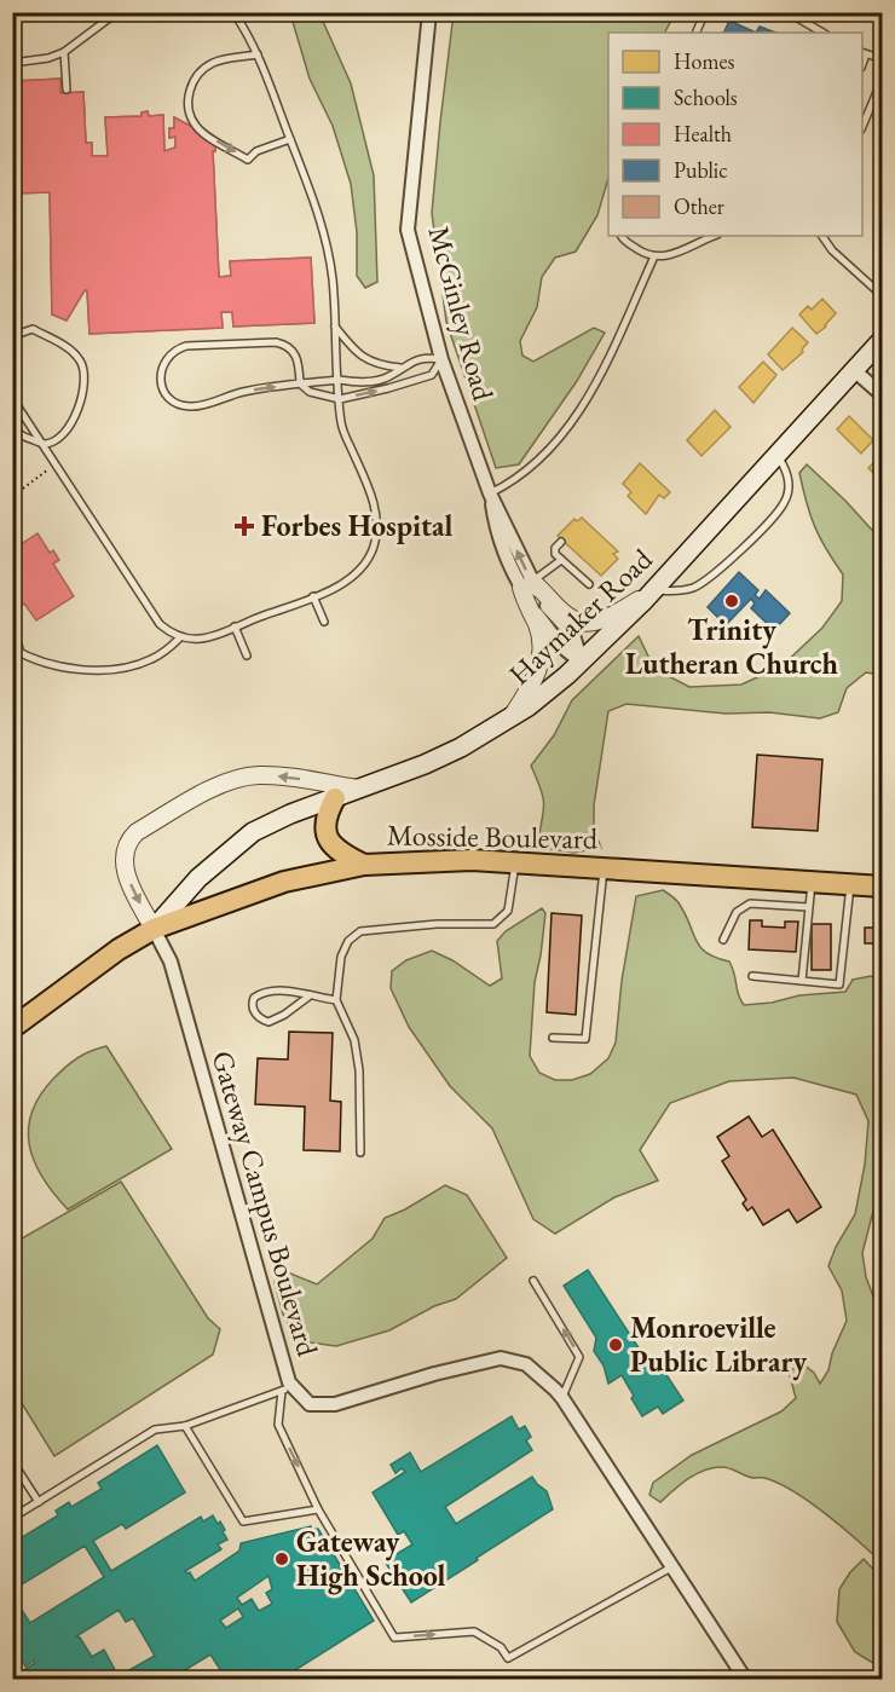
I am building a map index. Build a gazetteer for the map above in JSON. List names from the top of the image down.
{
  "streets": {
    "main road": ["Haymaker Road", "Mosside Boulevard"],
    "street": ["McGinley Road", "Gateway Campus Boulevard"]
  },
  "crossings": [
    ["McGinley Road", "Haymaker Road"],
    ["Haymaker Road", "Mosside Boulevard"],
    ["Haymaker Road", "Gateway Campus Boulevard"],
    ["Mosside Boulevard", "Gateway Campus Boulevard"]
  ],
  "places": {
    "health": ["Forbes Hospital"],
    "other": ["Trinity Lutheran Church", "Monroeville Public Library", "Gateway High School"]
  },
  "legend": [
    "Homes",
    "Schools",
    "Health",
    "Public",
    "Other"
  ]
}
